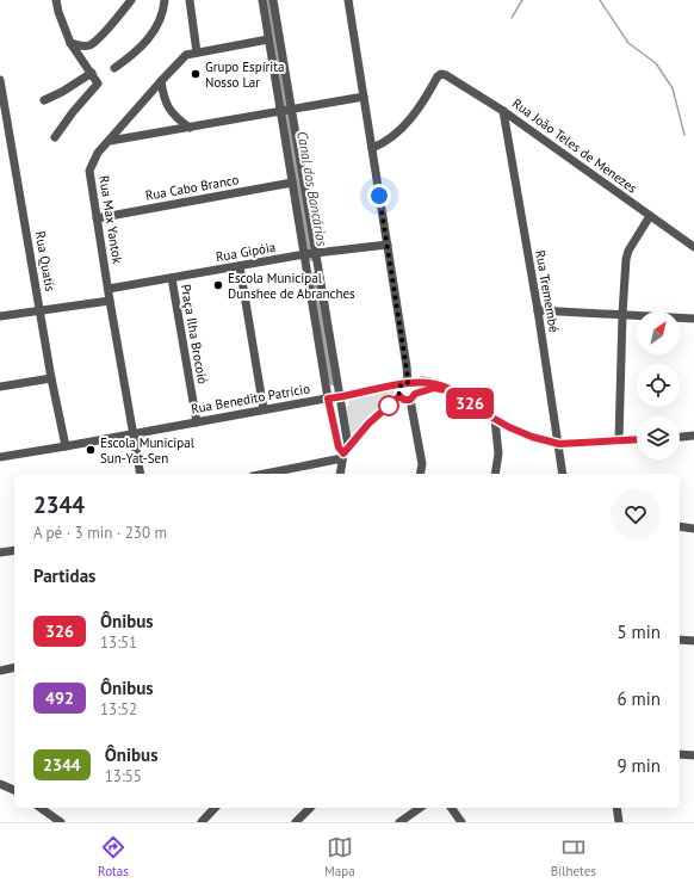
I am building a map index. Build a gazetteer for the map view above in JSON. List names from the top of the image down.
{
  "streets": {
    "street": [
      "Rua João Teles de Menezes",
      "Rua Cabo Branco",
      "Rua Max Yantok",
      "Rua Gipóia",
      "Rua Quatís",
      "Rua Tremembé",
      "Praça Ilha Brocoió",
      "Rua Benedito Patrício"
    ]
  },
  "crossings": [
    ["Rua João Teles de Menezes", "Rua Tremembé"],
    ["Rua Cabo Branco", "Rua Max Yantok"],
    ["Rua Max Yantok", "Rua Gipóia"],
    ["Rua Max Yantok", "Rua Benedito Patrício"],
    ["Rua Gipóia", "Praça Ilha Brocoió"],
    ["Rua Quatís", "Rua Benedito Patrício"],
    ["Rua Tremembé", "Rua Benedito Patrício"],
    ["Praça Ilha Brocoió", "Rua Benedito Patrício"]
  ],
  "water": ["Canal dos Bancários"],
  "places": ["Grupo Espírita Nosso Lar", "Escola Municipal Dunshee de Abranches", "Escola Municipal Sun-Yat-Sen"],
  "lines": ["bus line 326"],
  "north": "top right",
  "page": {
    "on_map": "326",
    "heading": [
      ["2344", "A pé · 3 min · 230 m"],
      "Partidas"
    ],
    "list": [
      {
        "mark": "326",
        "name": "Ônibus",
        "note": "13:51",
        "value": "5 min"
      },
      {
        "mark": "492",
        "name": "Ônibus",
        "note": "13:52",
        "value": "6 min"
      },
      {
        "mark": "2344",
        "name": "Ônibus",
        "note": "13:55",
        "value": "9 min"
      }
    ],
    "tabs": ["Rotas", "Mapa", "Bilhetes"]
  }
}
